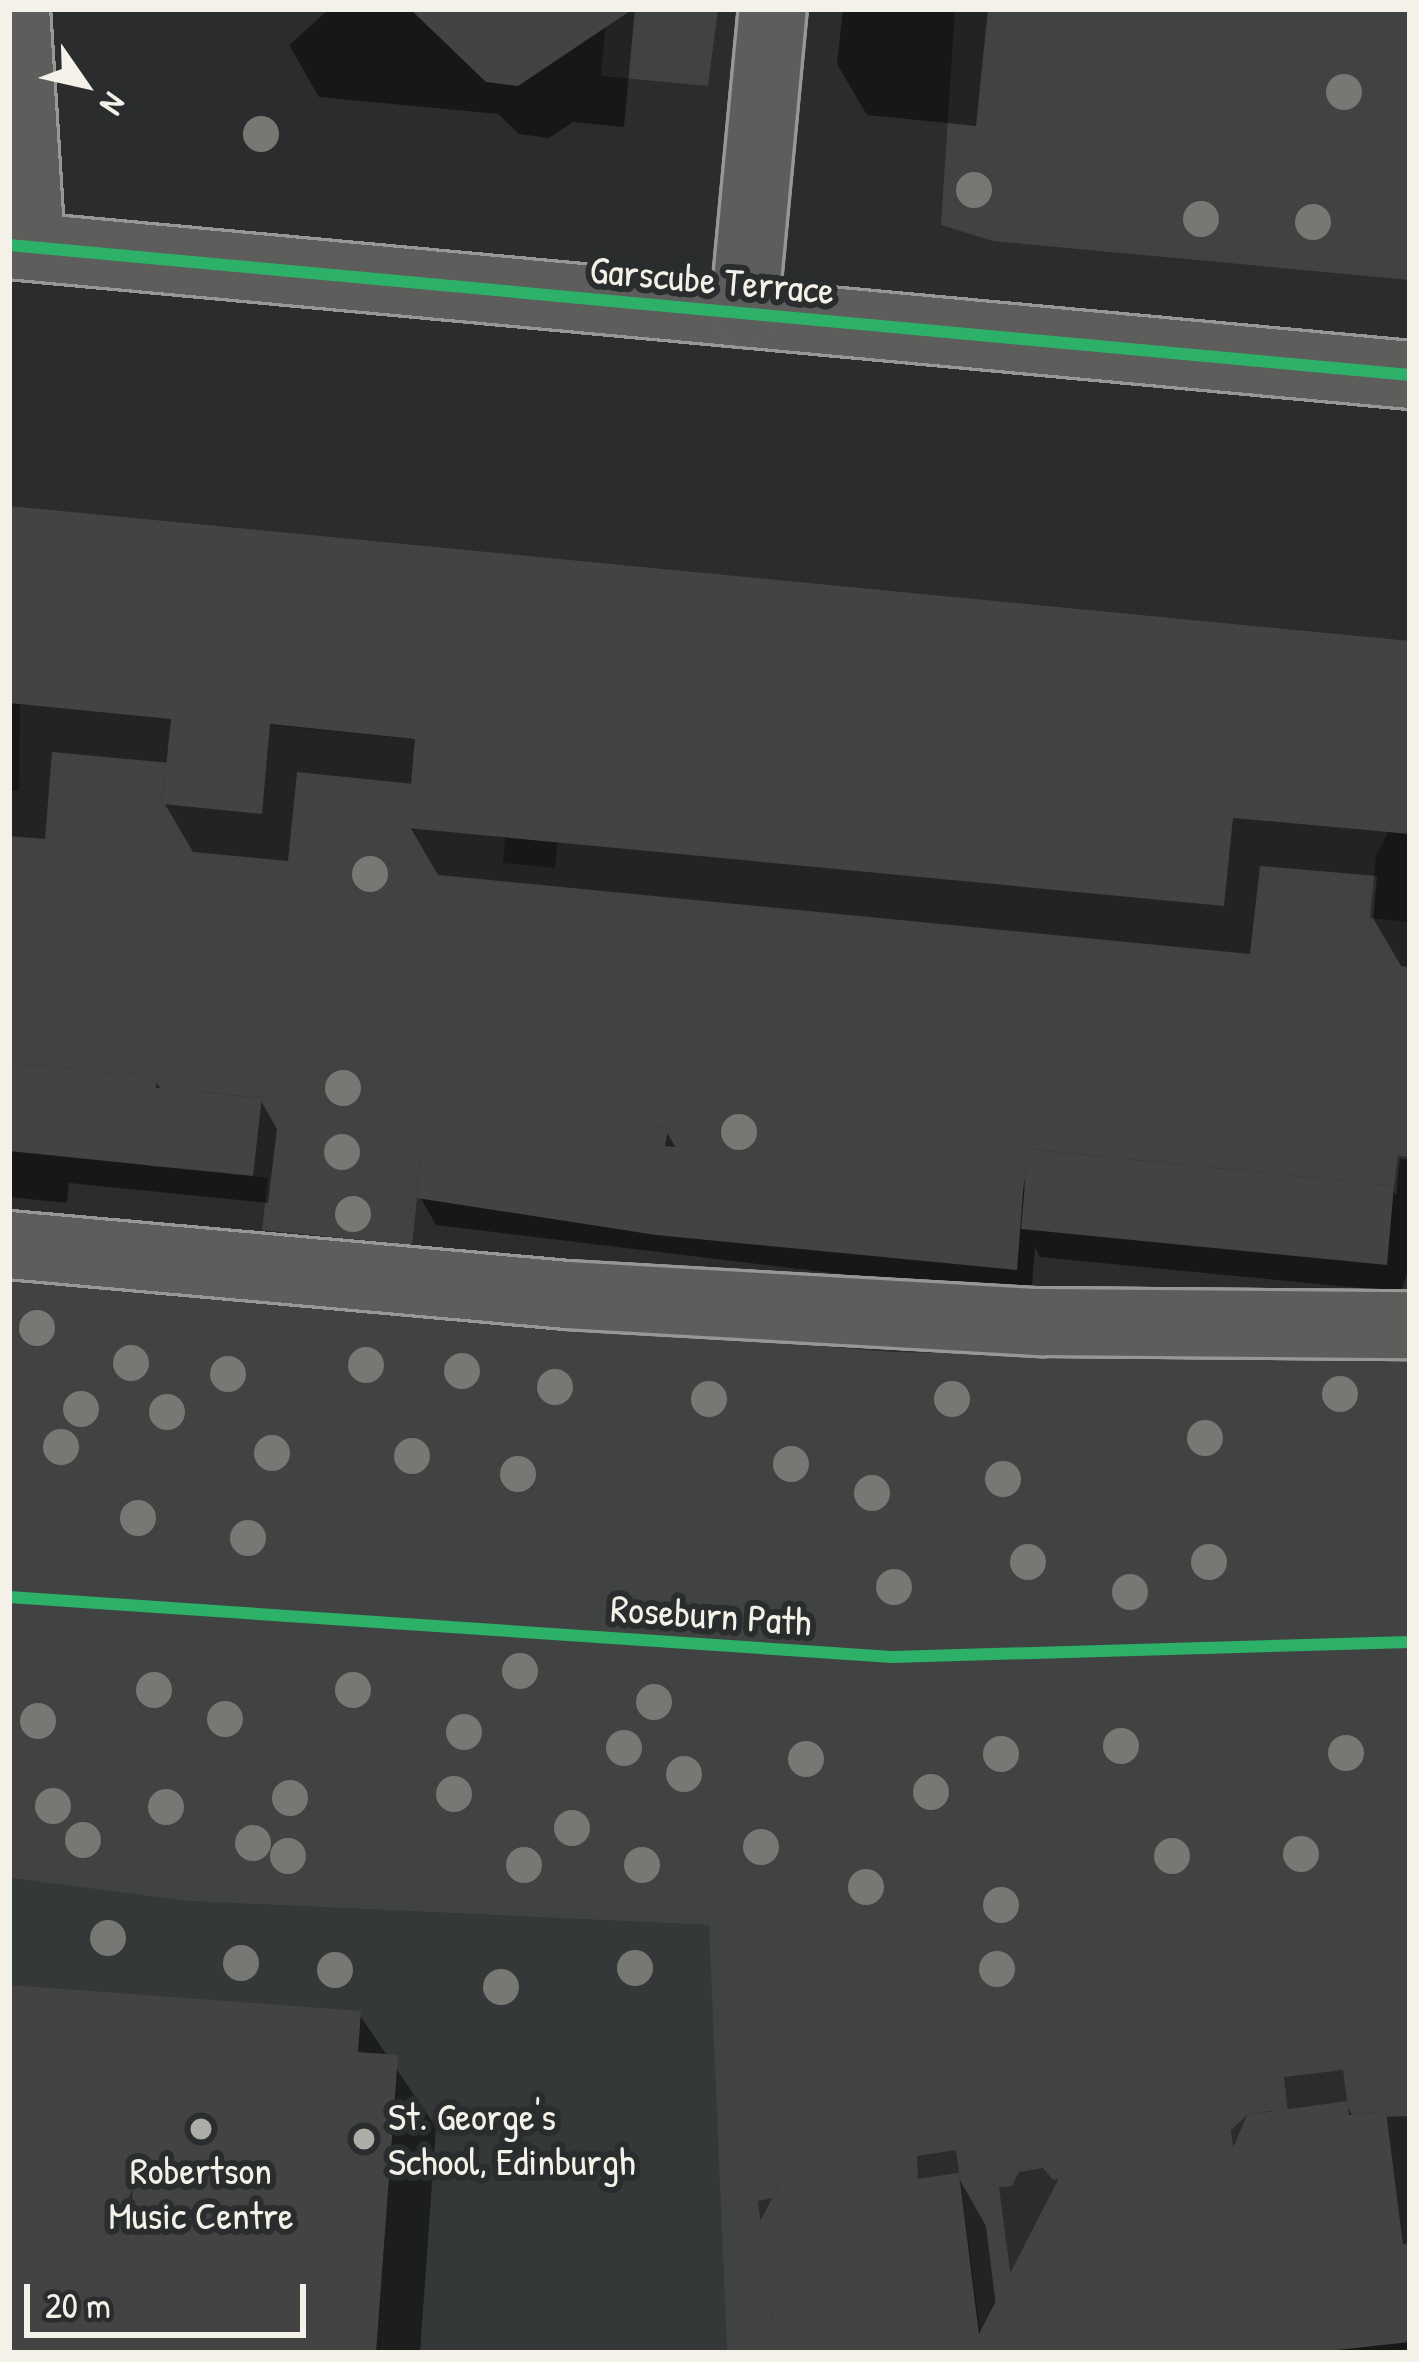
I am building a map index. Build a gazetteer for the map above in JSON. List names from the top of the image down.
{
  "streets": {
    "street": ["Garscube Terrace"],
    "cycle path": ["Roseburn Path"]
  },
  "places": ["Robertson Music Centre", "St. George's School, Edinburgh"],
  "scale_bar": "20 m",
  "north": "bottom right"
}
